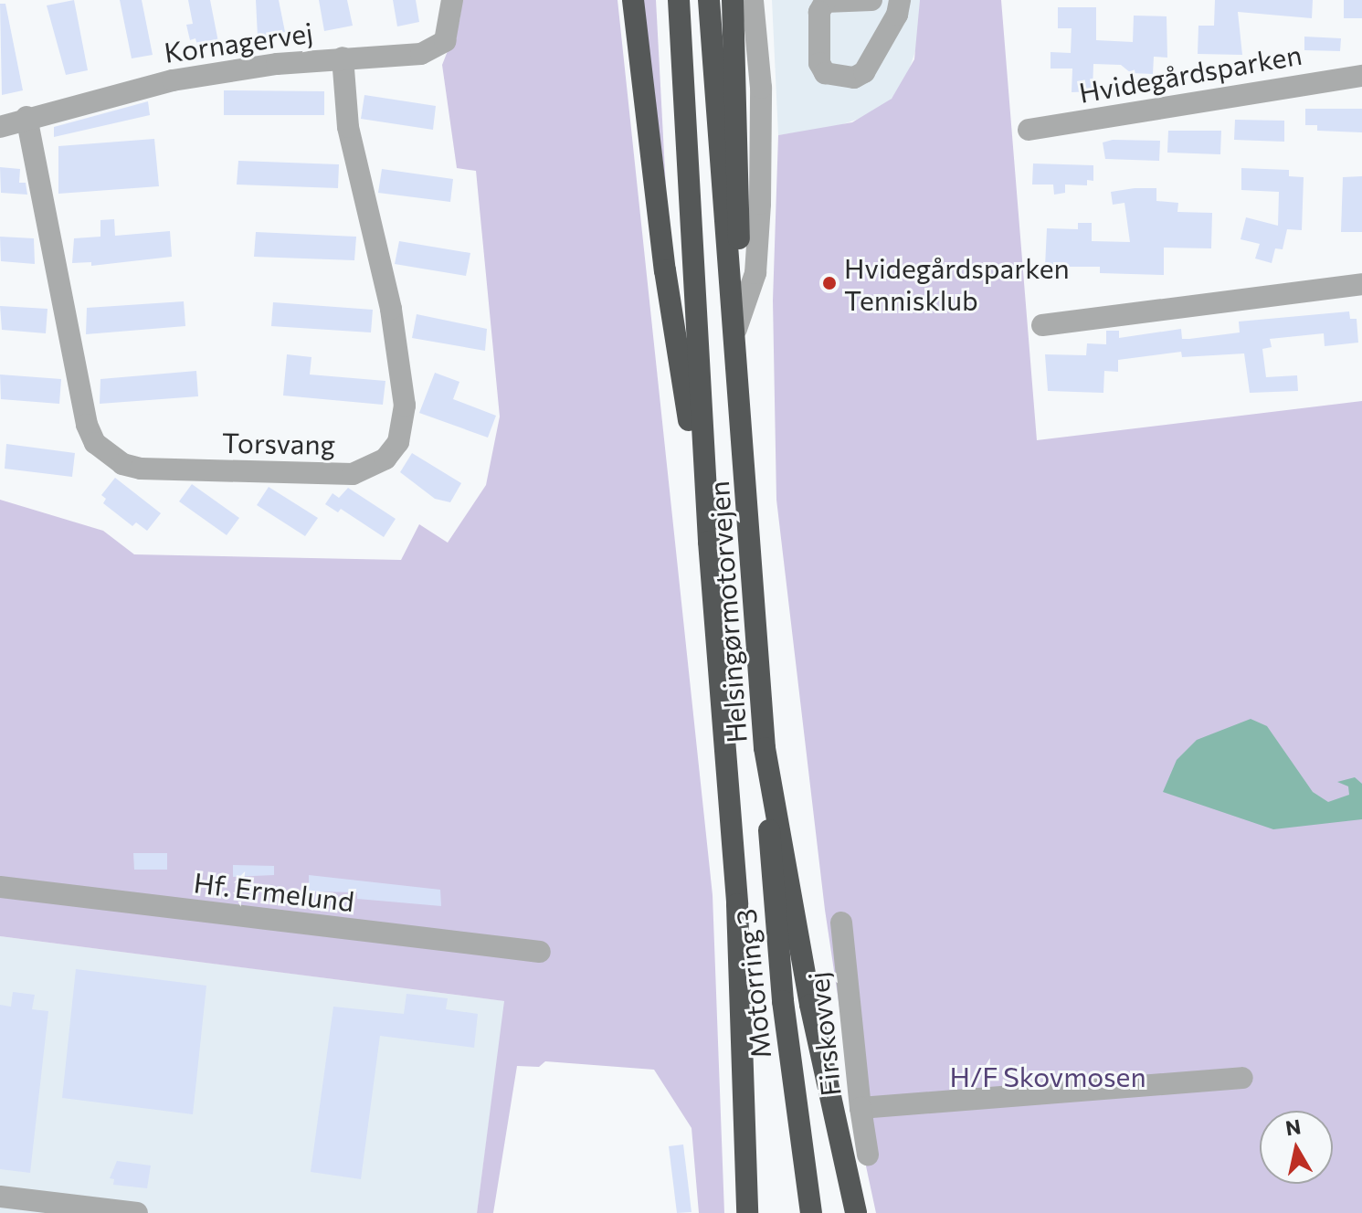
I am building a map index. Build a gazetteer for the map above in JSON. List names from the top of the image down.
{
  "streets": {
    "highway": ["Helsingørmotorvejen", "Motorring 3"],
    "street": [
      "Kornagervej",
      "Hvidegårdsparken",
      "Torsvang",
      "Hf. Ermelund",
      "Firskovvej"
    ]
  },
  "crossings": [
    ["Kornagervej", "Torsvang"],
    ["Helsingørmotorvejen", "Motorring 3"]
  ],
  "parks": ["H/F Skovmosen"],
  "places": ["Hvidegårdsparken Tennisklub"],
  "north": "top"
}
